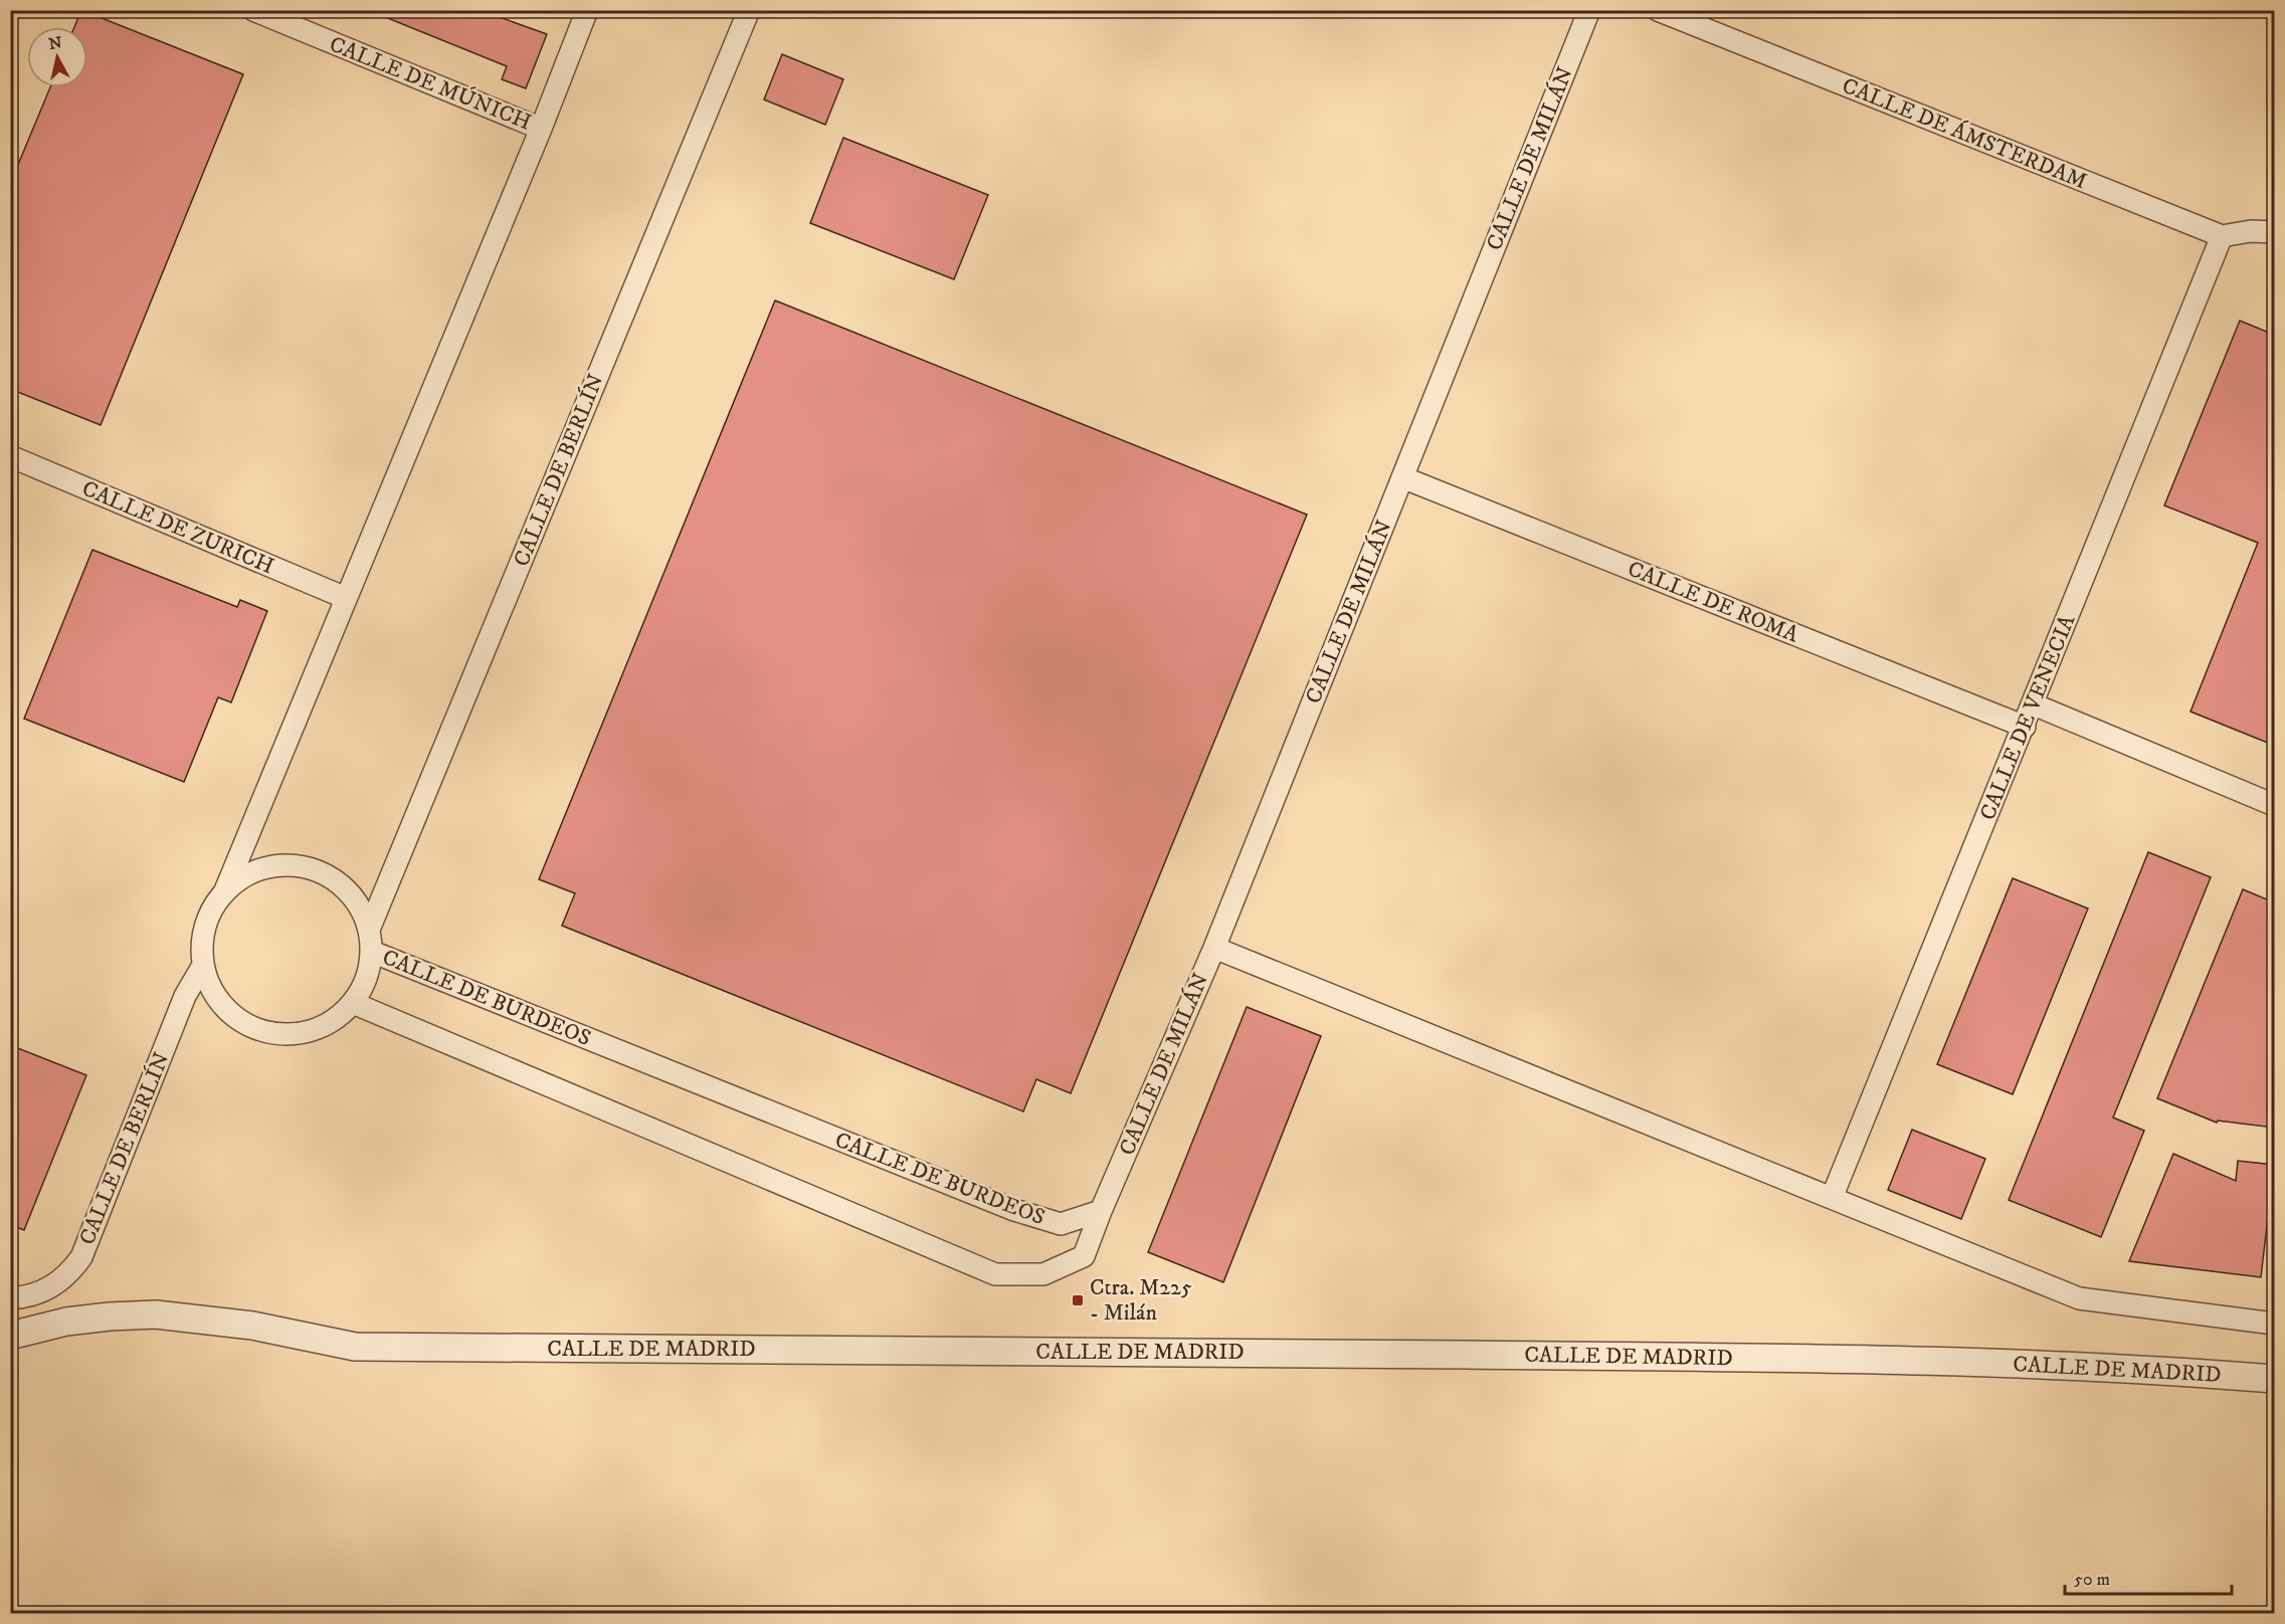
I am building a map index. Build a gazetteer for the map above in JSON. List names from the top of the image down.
{
  "streets": {
    "street": [
      "CALLE DE MÚNICH",
      "CALLE DE ÁMSTERDAM",
      "CALLE DE MILÁN",
      "CALLE DE BERLÍN",
      "CALLE DE ZURICH",
      "CALLE DE ROMA",
      "CALLE DE VENECIA",
      "CALLE DE BURDEOS",
      "CALLE DE MADRID"
    ]
  },
  "crossings": [
    ["CALLE DE ÁMSTERDAM", "CALLE DE VENECIA"],
    ["CALLE DE MILÁN", "CALLE DE ROMA"],
    ["CALLE DE MILÁN", "CALLE DE BURDEOS"],
    ["CALLE DE BERLÍN", "CALLE DE BURDEOS"],
    ["CALLE DE ROMA", "CALLE DE VENECIA"]
  ],
  "places": {
    "transit": ["Ctra. M225 - Milán"]
  },
  "scale_bar": "50 m",
  "north": "top"
}
